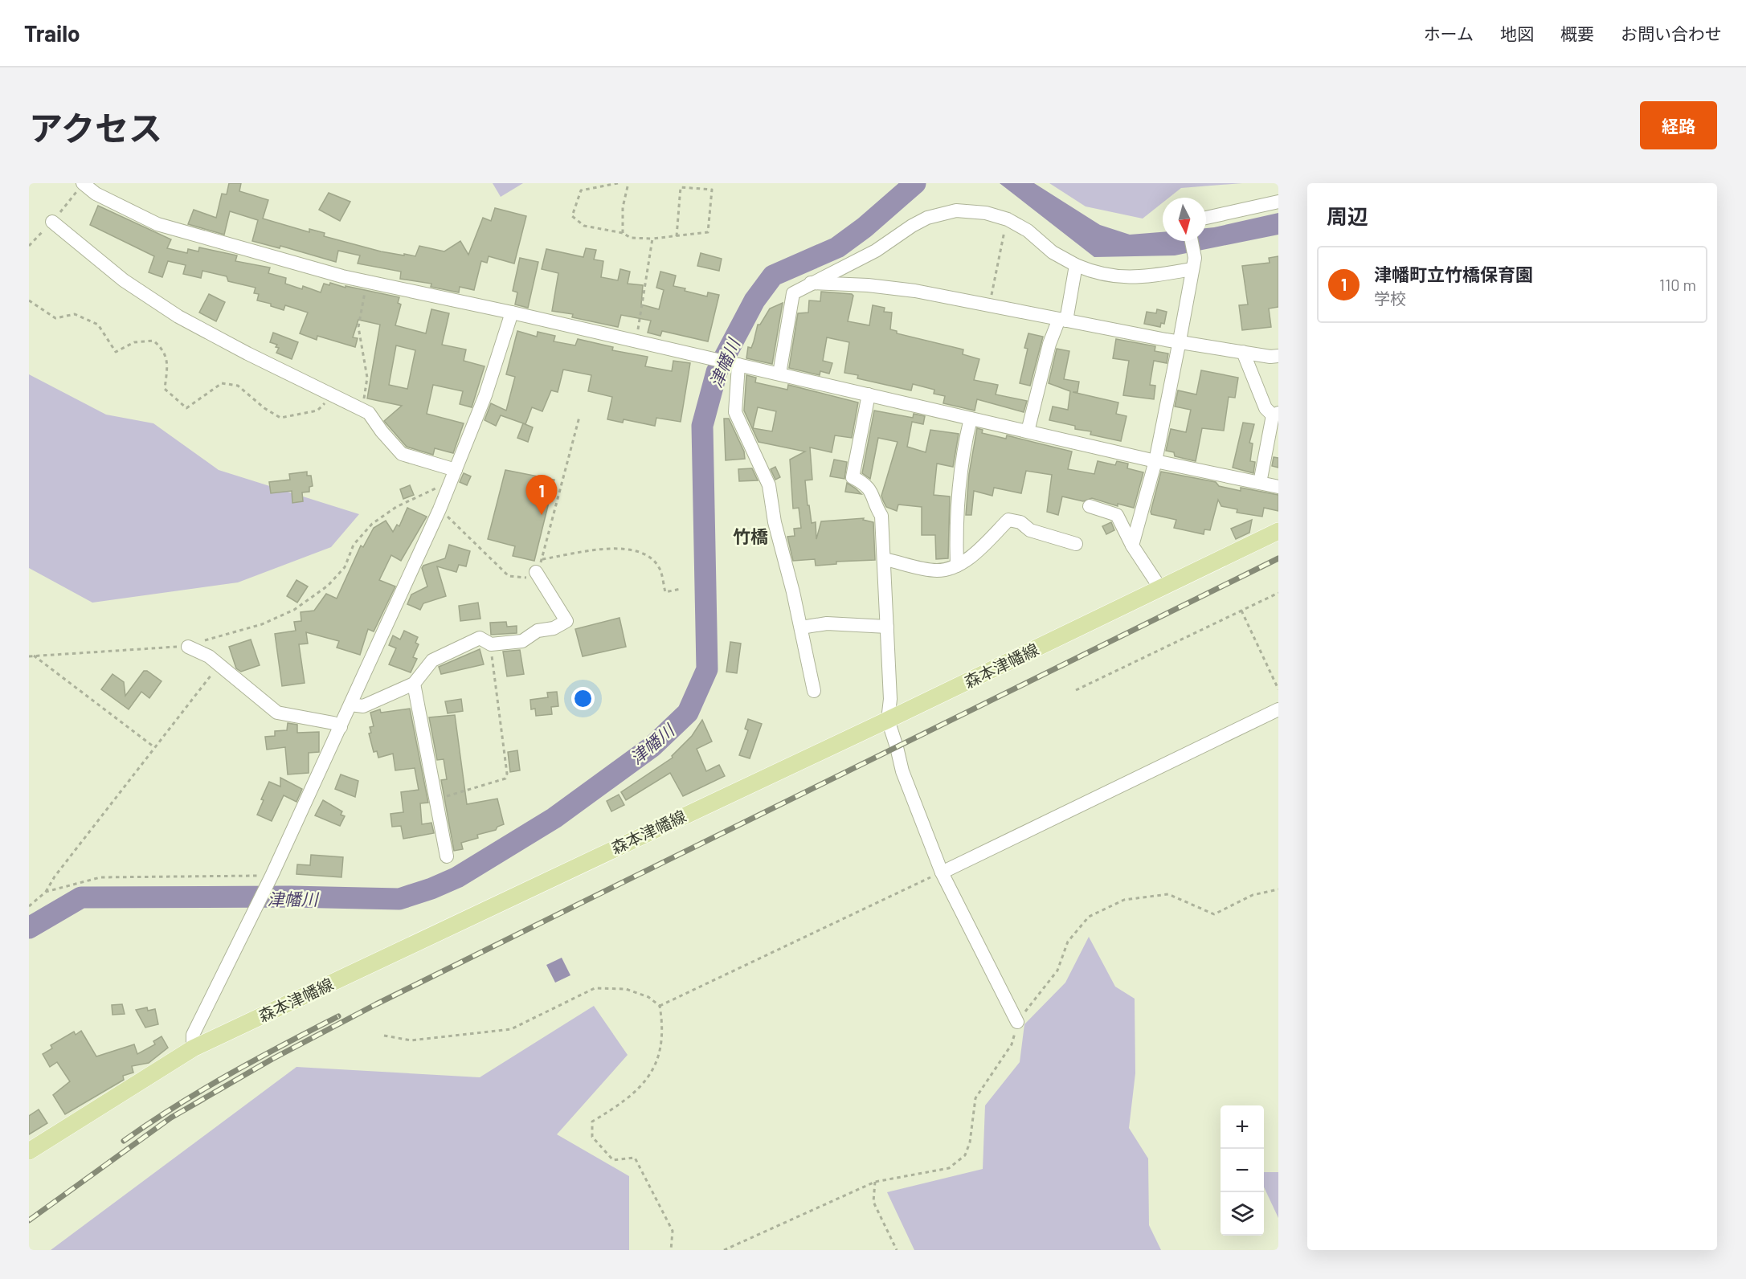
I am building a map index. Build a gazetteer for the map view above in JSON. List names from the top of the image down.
{
  "streets": {
    "main road": ["森本津幡線"]
  },
  "districts": ["竹橋"],
  "water": ["津幡川"],
  "north": "bottom",
  "page": {
    "header": "Trailo",
    "nav": [
      "ホーム",
      "地図",
      "概要",
      "お問い合わせ"
    ],
    "title": "アクセス",
    "buttons": "経路",
    "heading": "周辺",
    "list": [
      {
        "mark": "1",
        "name": "津幡町立竹橋保育園",
        "note": "学校",
        "value": "110 m"
      }
    ],
    "pins": "1",
    "map_buttons": ["+", "−"]
  }
}
